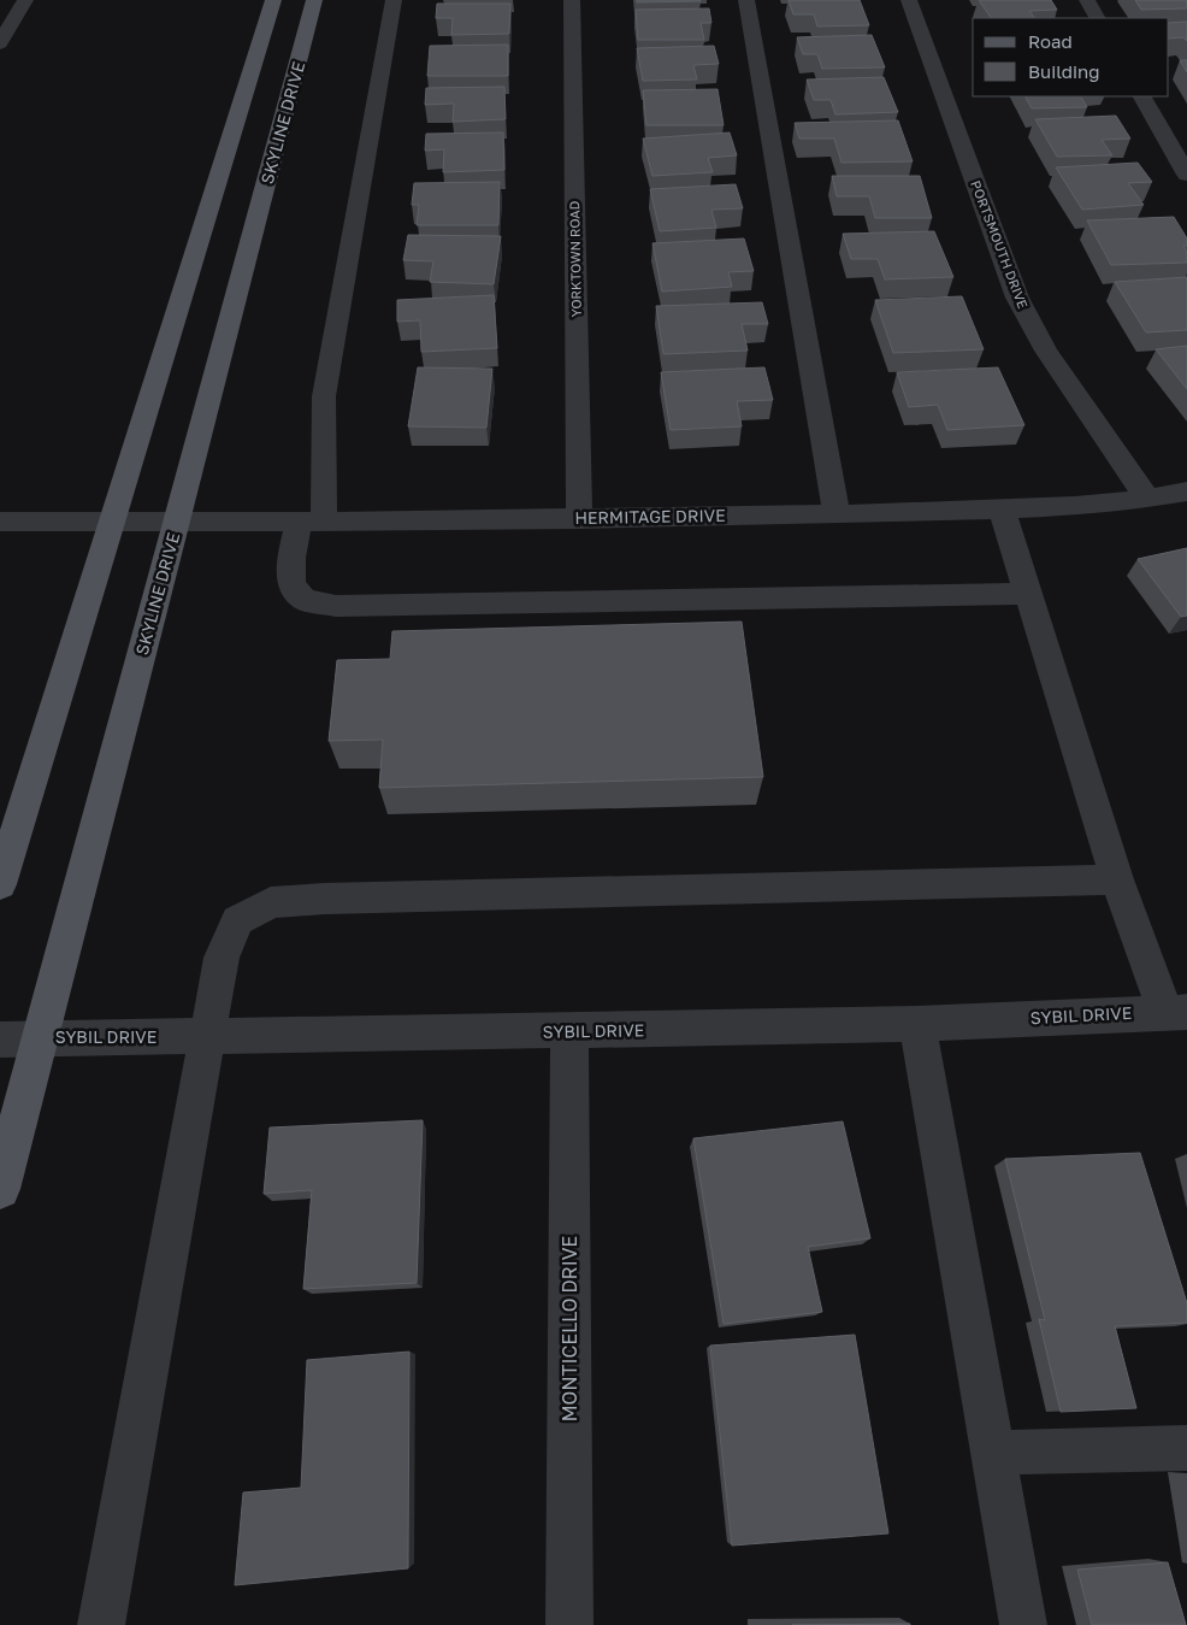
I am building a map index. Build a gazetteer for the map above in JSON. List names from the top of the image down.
{
  "streets": {
    "main road": ["SKYLINE DRIVE"],
    "street": [
      "PORTSMOUTH DRIVE",
      "YORKTOWN ROAD",
      "HERMITAGE DRIVE",
      "SYBIL DRIVE",
      "MONTICELLO DRIVE"
    ]
  },
  "crossings": [
    ["SKYLINE DRIVE", "HERMITAGE DRIVE"],
    ["SKYLINE DRIVE", "SYBIL DRIVE"],
    ["PORTSMOUTH DRIVE", "HERMITAGE DRIVE"],
    ["YORKTOWN ROAD", "HERMITAGE DRIVE"],
    ["SYBIL DRIVE", "MONTICELLO DRIVE"]
  ],
  "legend": ["Road", "Building"]
}
